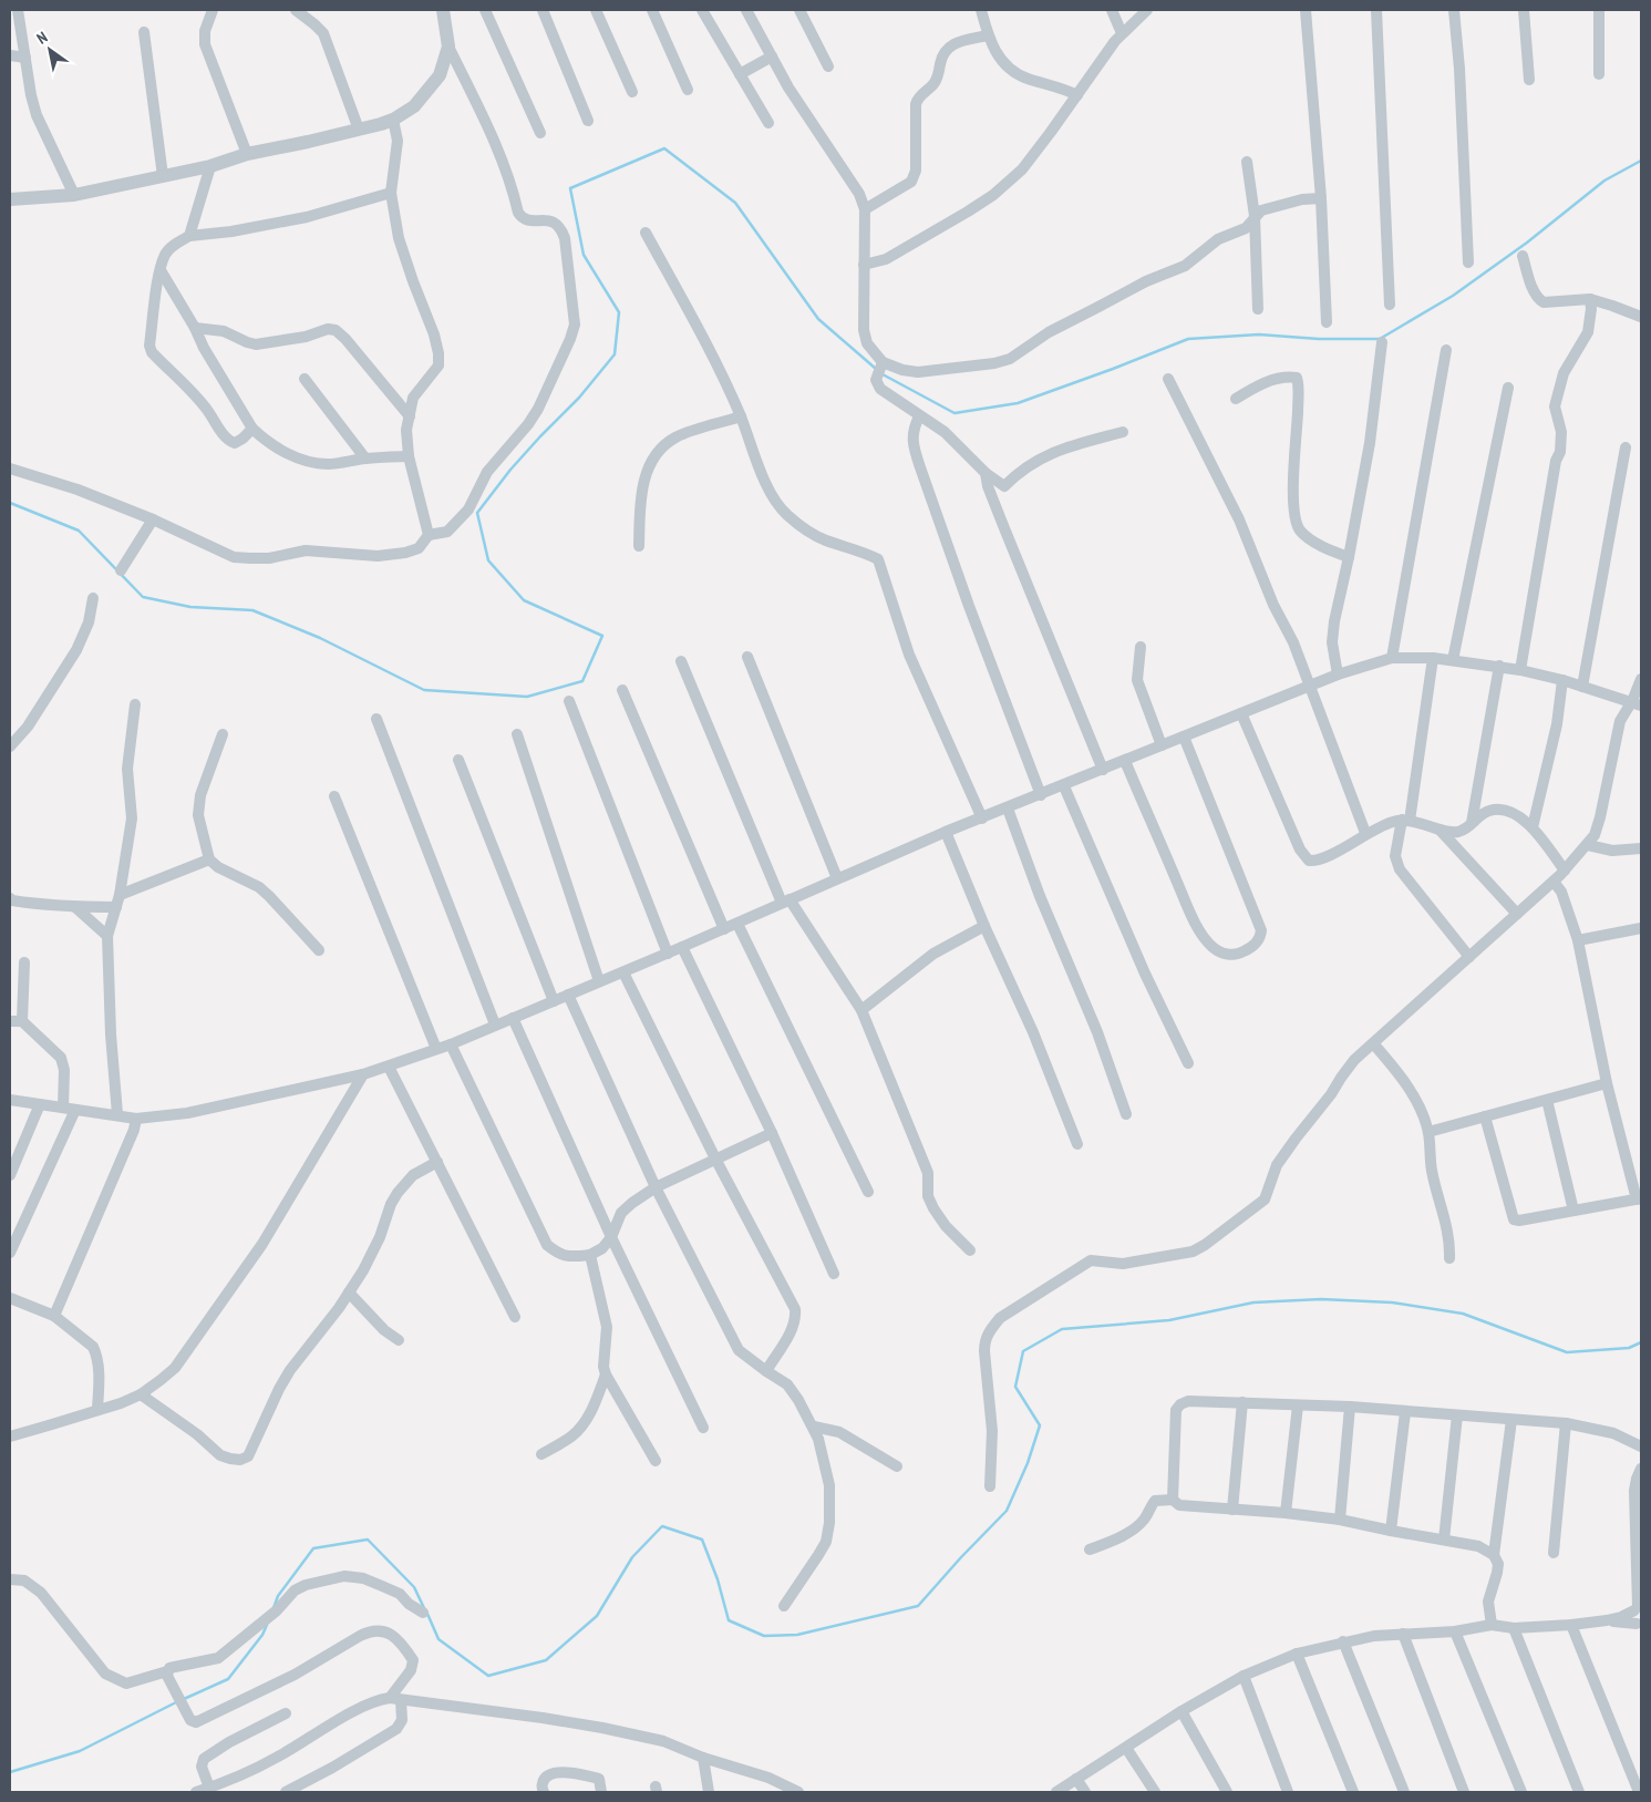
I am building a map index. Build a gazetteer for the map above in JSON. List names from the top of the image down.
{
  "north": "top left"
}
